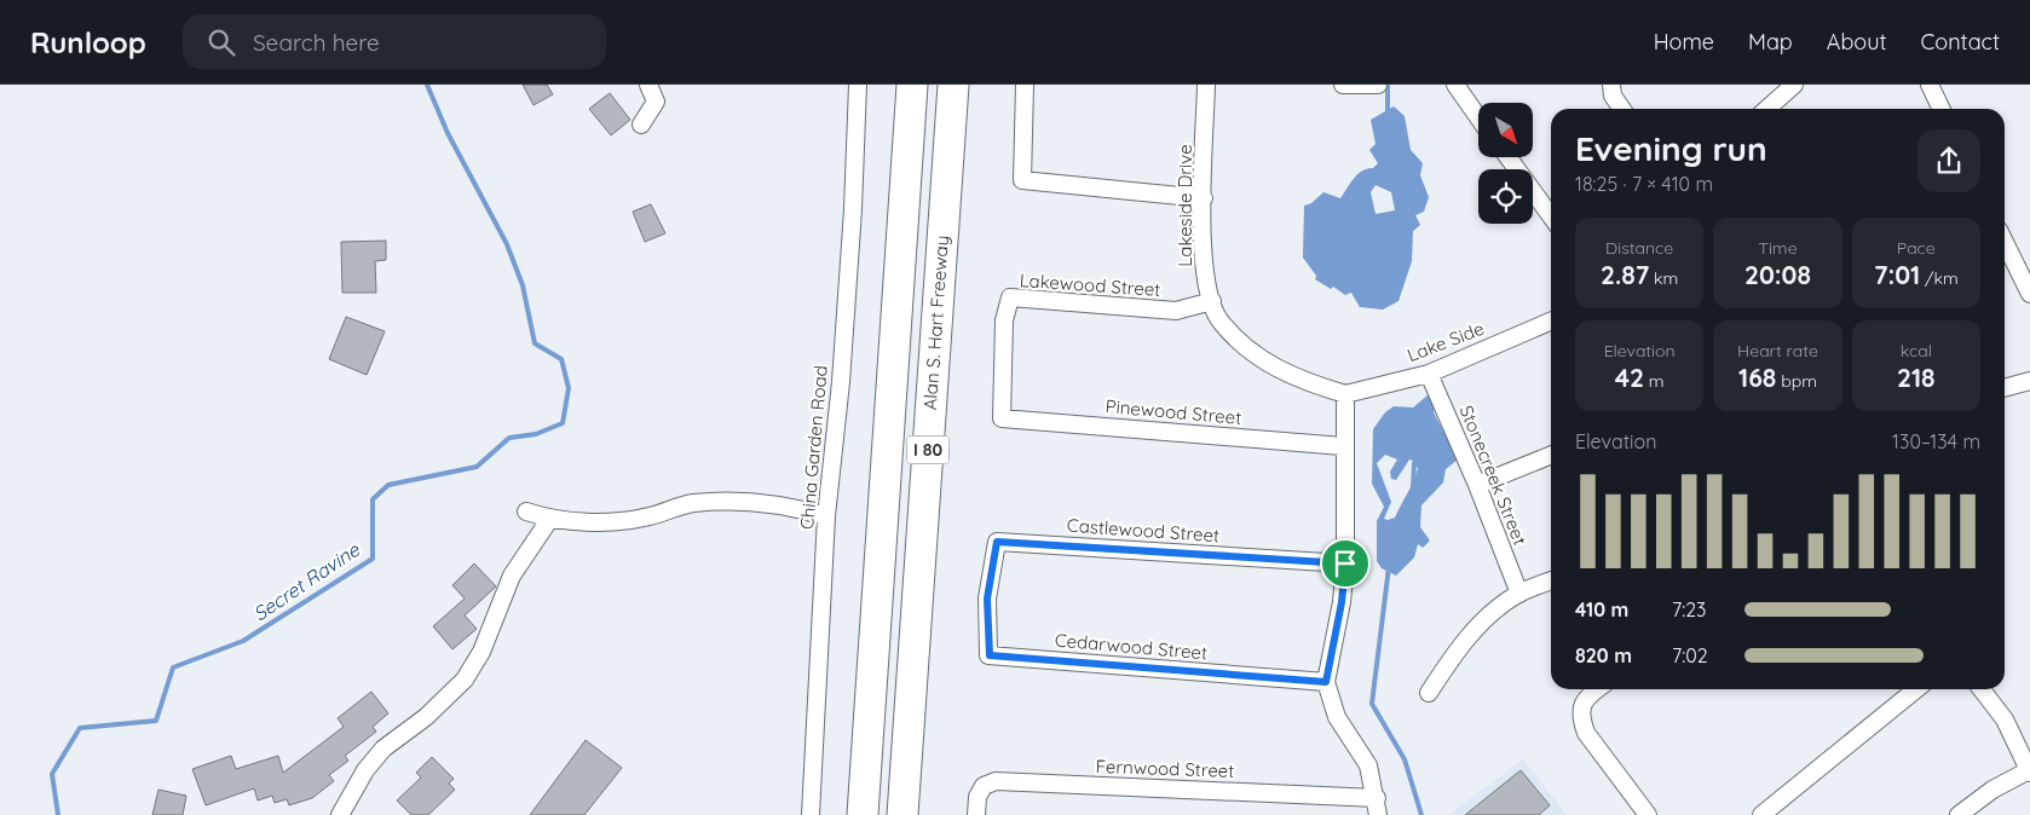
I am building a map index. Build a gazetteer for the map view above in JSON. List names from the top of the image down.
{
  "streets": {
    "highway": ["Alan S. Hart Freeway", "I 80"],
    "street": [
      "Lakeside Drive",
      "Lakewood Street",
      "Lake Side",
      "Pinewood Street",
      "China Garden Road",
      "Stonecreek Street",
      "Castlewood Street",
      "Cedarwood Street",
      "Fernwood Street"
    ]
  },
  "crossings": [
    ["Lakeside Drive", "Lakewood Street"],
    ["Lakeside Drive", "Lake Side"],
    ["Lakewood Street", "Pinewood Street"],
    ["Lake Side", "Stonecreek Street"],
    ["Castlewood Street", "Cedarwood Street"]
  ],
  "water": ["Secret Ravine"],
  "north": "bottom right",
  "page": {
    "header": "Runloop",
    "search": "Search here",
    "nav": [
      "Home",
      "Map",
      "About",
      "Contact"
    ],
    "heading": ["Evening run", "18:25 · 7 × 410 m"],
    "stats": [
      ["Distance", "2.87 km"],
      ["Time", "20:08"],
      ["Pace", "7:01 /km"],
      ["Elevation", "42 m"],
      ["Heart rate", "168 bpm"],
      ["kcal", "218"]
    ],
    "chart": ["Elevation", "130–134 m"],
    "list": [
      {
        "name": "410 m",
        "note": "7:23"
      },
      {
        "name": "820 m",
        "note": "7:02"
      }
    ]
  }
}
